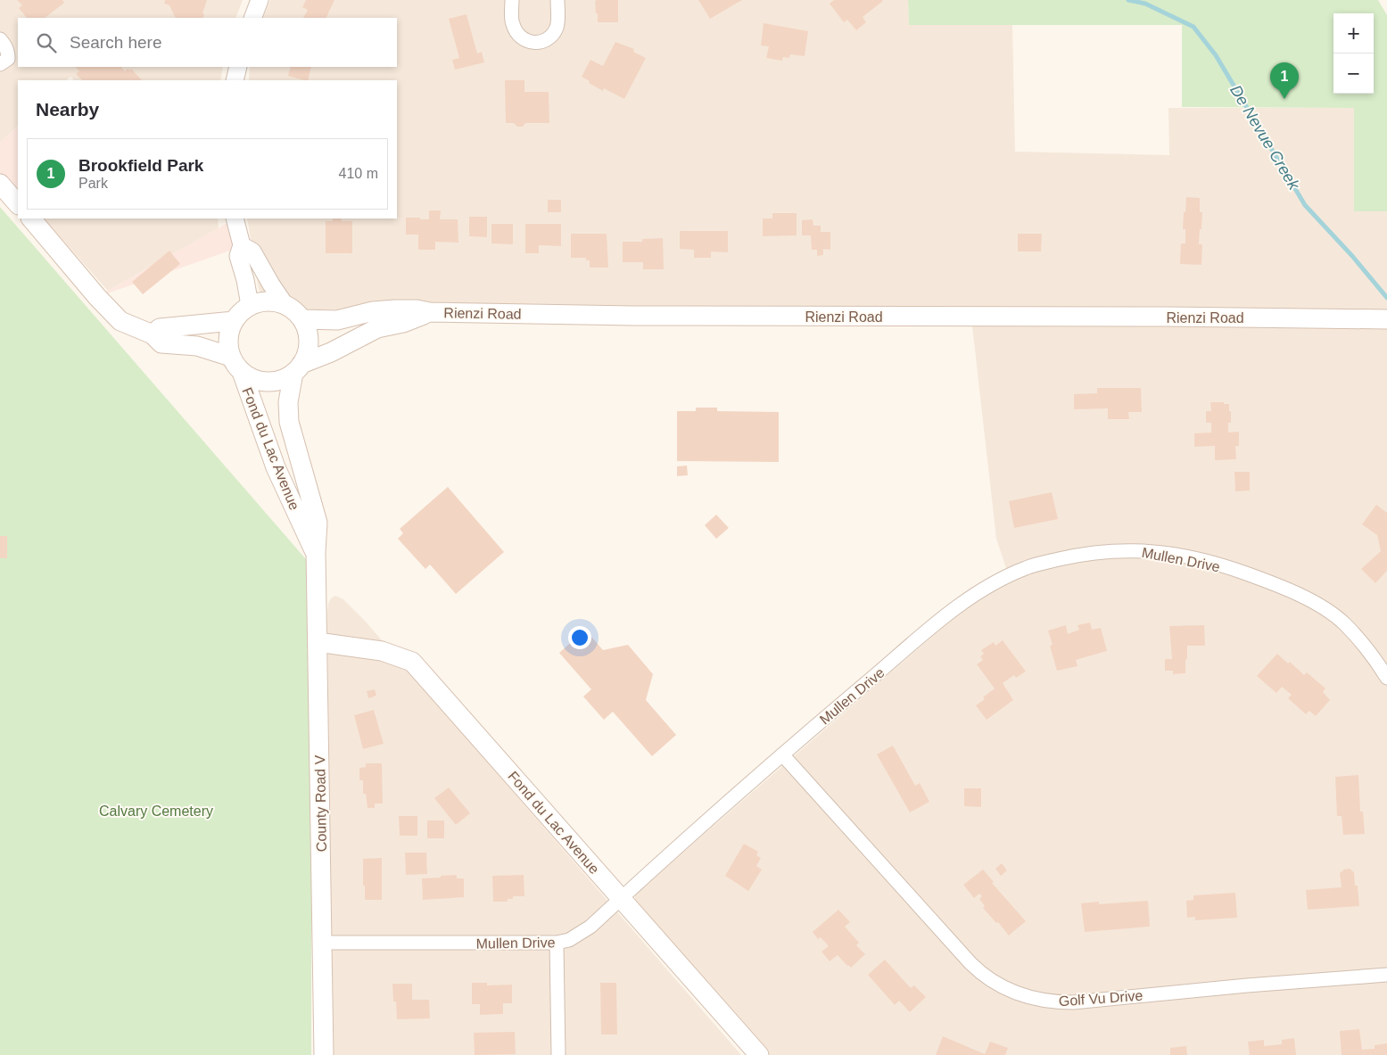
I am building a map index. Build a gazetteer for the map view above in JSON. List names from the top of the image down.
{
  "streets": {
    "main road": ["Rienzi Road", "Fond du Lac Avenue", "County Road V"],
    "street": ["Mullen Drive", "Golf Vu Drive"]
  },
  "crossings": [
    ["Rienzi Road", "Fond du Lac Avenue"],
    ["Fond du Lac Avenue", "Mullen Drive"],
    ["Fond du Lac Avenue", "County Road V"],
    ["Mullen Drive", "County Road V"],
    ["Mullen Drive", "Golf Vu Drive"]
  ],
  "water": ["De Nevue Creek"],
  "parks": ["Calvary Cemetery"],
  "page": {
    "map_buttons": ["+", "−"],
    "search": "Search here",
    "pins": "1",
    "heading": "Nearby",
    "list": [
      {
        "mark": "1",
        "name": "Brookfield Park",
        "note": "Park",
        "value": "410 m"
      }
    ]
  }
}
